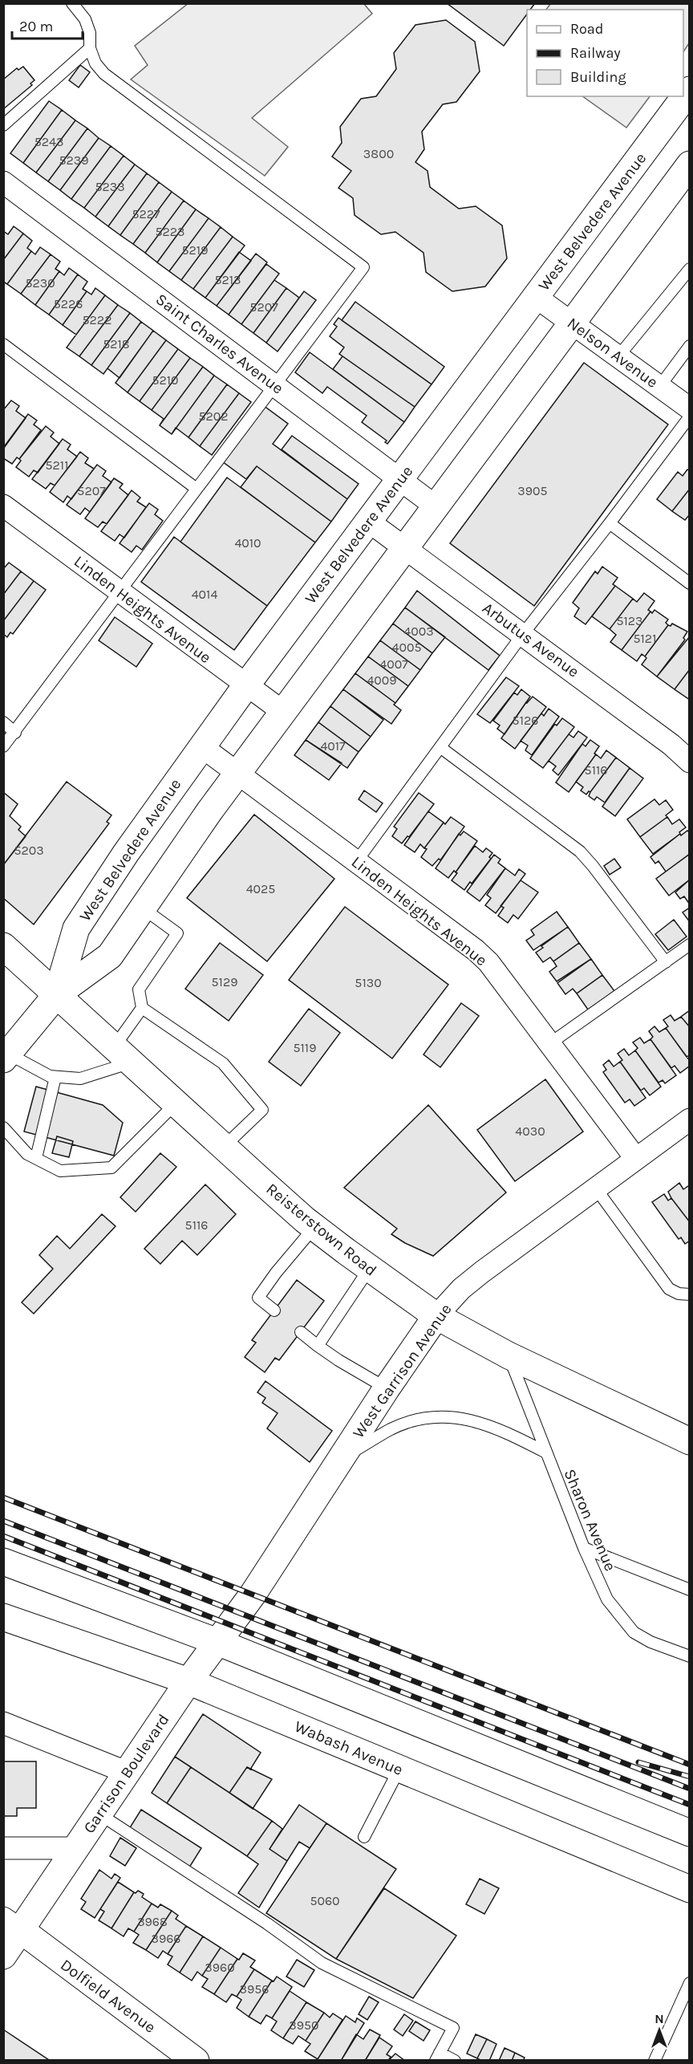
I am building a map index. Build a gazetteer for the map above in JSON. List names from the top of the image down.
{
  "streets": {
    "main road": [
      "West Belvedere Avenue",
      "Reisterstown Road",
      "West Garrison Avenue",
      "Wabash Avenue",
      "Garrison Boulevard",
      "Dolfield Avenue"
    ],
    "street": [
      "Saint Charles Avenue",
      "Nelson Avenue",
      "Linden Heights Avenue",
      "Arbutus Avenue"
    ],
    "lane": ["Sharon Avenue"]
  },
  "crossings": [
    ["West Belvedere Avenue", "Saint Charles Avenue"],
    ["West Belvedere Avenue", "Nelson Avenue"],
    ["West Belvedere Avenue", "Linden Heights Avenue"],
    ["West Belvedere Avenue", "Arbutus Avenue"],
    ["West Belvedere Avenue", "Reisterstown Road"],
    ["Linden Heights Avenue", "West Garrison Avenue"],
    ["Reisterstown Road", "West Garrison Avenue"],
    ["Reisterstown Road", "Sharon Avenue"],
    ["West Garrison Avenue", "Garrison Boulevard"],
    ["Wabash Avenue", "Garrison Boulevard"],
    ["Garrison Boulevard", "Dolfield Avenue"]
  ],
  "house_numbers": [
    "5243",
    "3800",
    "5239",
    "5233",
    "5227",
    "5223",
    "5219",
    "5213",
    "5230",
    "5226",
    "5207",
    "5222",
    "5218",
    "5210",
    "5202",
    "5211",
    "5207",
    "3905",
    "4010",
    "4014",
    "5123",
    "4003",
    "5121",
    "4005",
    "4007",
    "4009",
    "5126",
    "4017",
    "5116",
    "5203",
    "4025",
    "5129",
    "5130",
    "5119",
    "4030",
    "5116",
    "5060",
    "3968",
    "3966",
    "3960",
    "3956",
    "3950"
  ],
  "legend": ["Road", "Railway", "Building"],
  "scale_bar": "20 m",
  "north": "top"
}
